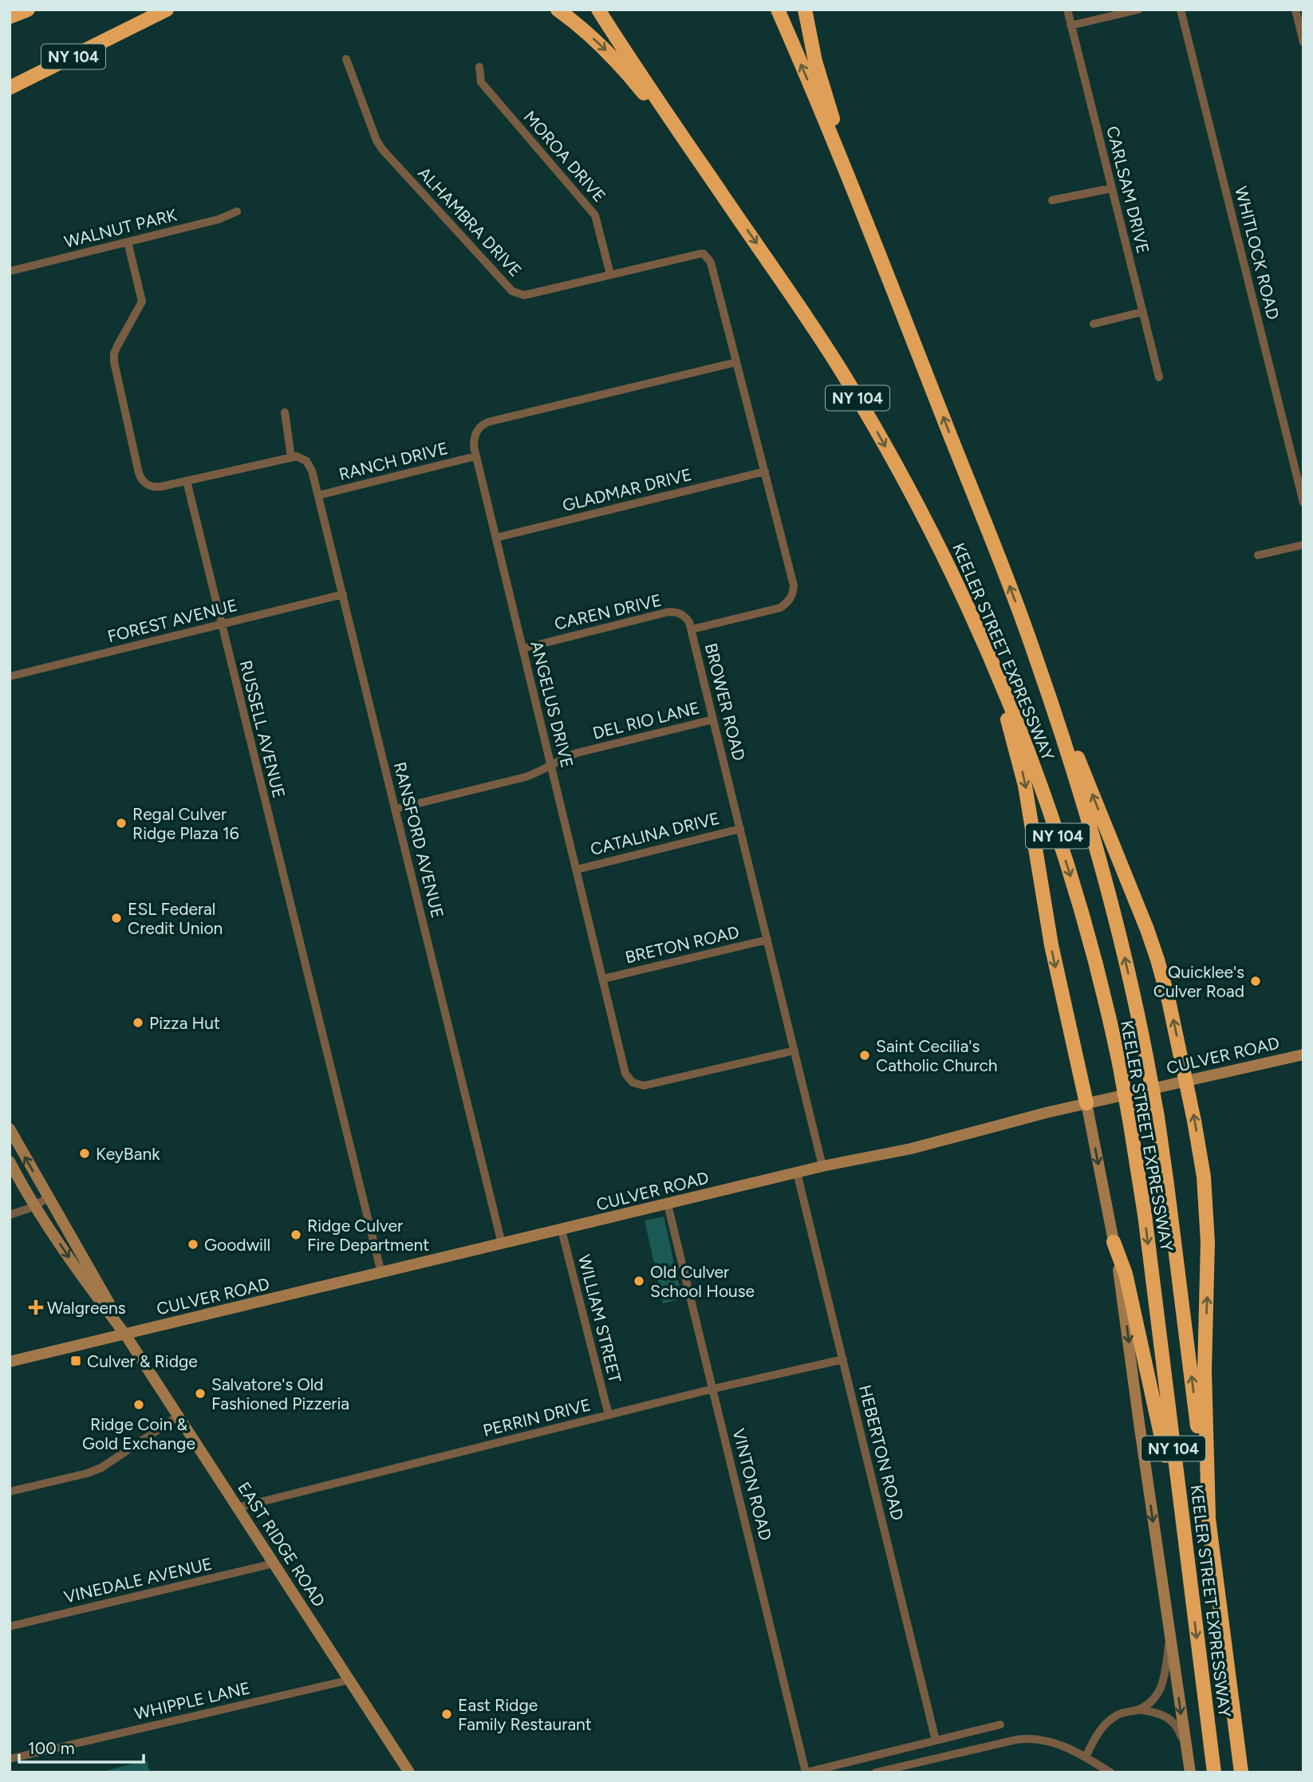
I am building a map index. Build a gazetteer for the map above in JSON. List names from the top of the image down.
{
  "streets": {
    "highway": ["NY 104", "KEELER STREET EXPRESSWAY"],
    "main road": ["CULVER ROAD", "EAST RIDGE ROAD"],
    "street": [
      "MOROA DRIVE",
      "CARLSAM DRIVE",
      "ALHAMBRA DRIVE",
      "WALNUT PARK",
      "WHITLOCK ROAD",
      "RANCH DRIVE",
      "GLADMAR DRIVE",
      "CAREN DRIVE",
      "FOREST AVENUE",
      "BROWER ROAD",
      "ANGELUS DRIVE",
      "DEL RIO LANE",
      "RUSSELL AVENUE",
      "CATALINA DRIVE",
      "RANSFORD AVENUE",
      "BRETON ROAD",
      "WILLIAM STREET",
      "PERRIN DRIVE",
      "HEBERTON ROAD",
      "VINTON ROAD",
      "VINEDALE AVENUE",
      "WHIPPLE LANE"
    ]
  },
  "crossings": [
    ["NY 104", "KEELER STREET EXPRESSWAY"],
    ["MOROA DRIVE", "ALHAMBRA DRIVE"],
    ["ALHAMBRA DRIVE", "BROWER ROAD"],
    ["RANCH DRIVE", "ANGELUS DRIVE"],
    ["RANCH DRIVE", "RANSFORD AVENUE"],
    ["GLADMAR DRIVE", "BROWER ROAD"],
    ["GLADMAR DRIVE", "ANGELUS DRIVE"],
    ["CAREN DRIVE", "BROWER ROAD"],
    ["CAREN DRIVE", "ANGELUS DRIVE"],
    ["FOREST AVENUE", "RUSSELL AVENUE"],
    ["FOREST AVENUE", "RANSFORD AVENUE"],
    ["BROWER ROAD", "ANGELUS DRIVE"],
    ["BROWER ROAD", "DEL RIO LANE"],
    ["BROWER ROAD", "CATALINA DRIVE"],
    ["BROWER ROAD", "BRETON ROAD"],
    ["BROWER ROAD", "CULVER ROAD"],
    ["ANGELUS DRIVE", "DEL RIO LANE"],
    ["ANGELUS DRIVE", "CATALINA DRIVE"],
    ["ANGELUS DRIVE", "BRETON ROAD"],
    ["DEL RIO LANE", "RANSFORD AVENUE"],
    ["RUSSELL AVENUE", "CULVER ROAD"],
    ["RANSFORD AVENUE", "CULVER ROAD"],
    ["CULVER ROAD", "WILLIAM STREET"],
    ["CULVER ROAD", "HEBERTON ROAD"],
    ["CULVER ROAD", "VINTON ROAD"],
    ["CULVER ROAD", "EAST RIDGE ROAD"],
    ["WILLIAM STREET", "PERRIN DRIVE"],
    ["PERRIN DRIVE", "HEBERTON ROAD"],
    ["PERRIN DRIVE", "VINTON ROAD"],
    ["PERRIN DRIVE", "EAST RIDGE ROAD"],
    ["HEBERTON ROAD", "VINTON ROAD"],
    ["EAST RIDGE ROAD", "VINEDALE AVENUE"],
    ["EAST RIDGE ROAD", "WHIPPLE LANE"]
  ],
  "places": {
    "other": [
      "Regal Culver Ridge Plaza 16",
      "ESL Federal Credit Union",
      "Quicklee's Culver Road",
      "Pizza Hut",
      "Saint Cecilia's Catholic Church",
      "KeyBank",
      "Ridge Culver Fire Department",
      "Goodwill",
      "Old Culver School House",
      "Salvatore's Old Fashioned Pizzeria",
      "Ridge Coin & Gold Exchange",
      "East Ridge Family Restaurant"
    ],
    "health": ["Walgreens"],
    "transit": ["Culver & Ridge"]
  },
  "scale_bar": "100 m"
}
